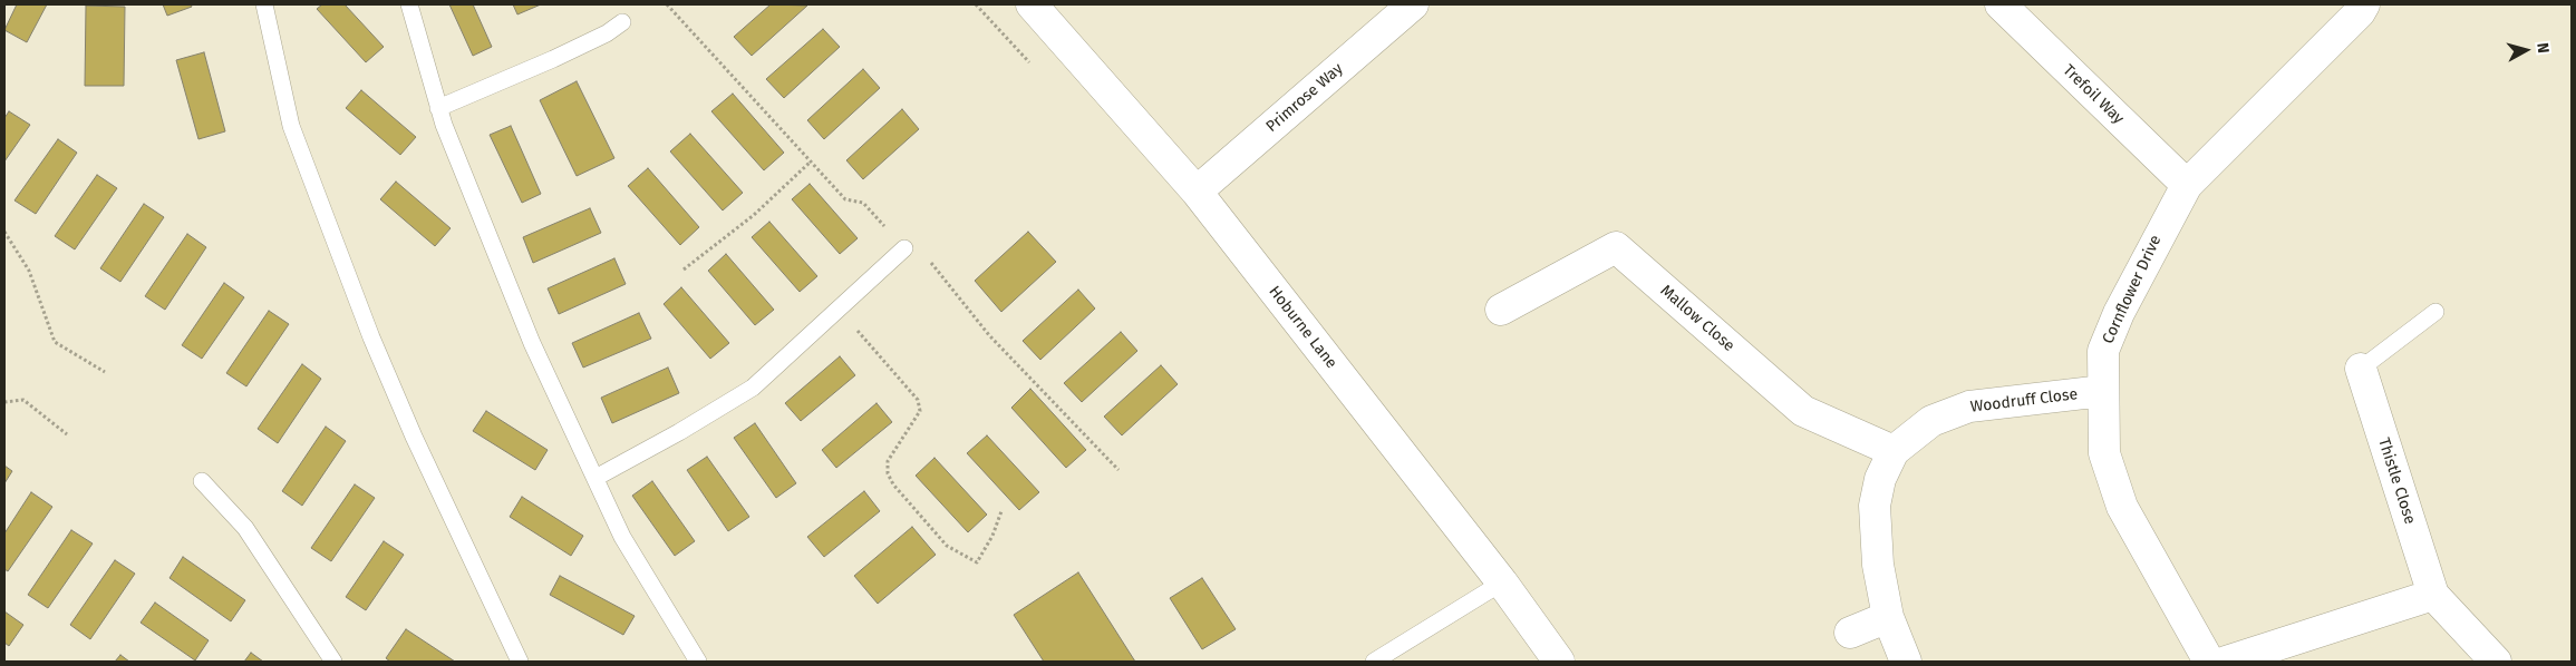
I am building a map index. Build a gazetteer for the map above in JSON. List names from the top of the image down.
{
  "streets": {
    "street": [
      "Trefoil Way",
      "Primrose Way",
      "Cornflower Drive",
      "Mallow Close",
      "Hoburne Lane",
      "Woodruff Close",
      "Thistle Close"
    ]
  },
  "crossings": [
    ["Trefoil Way", "Cornflower Drive"],
    ["Primrose Way", "Hoburne Lane"],
    ["Cornflower Drive", "Woodruff Close"],
    ["Mallow Close", "Woodruff Close"]
  ],
  "north": "right"
}
